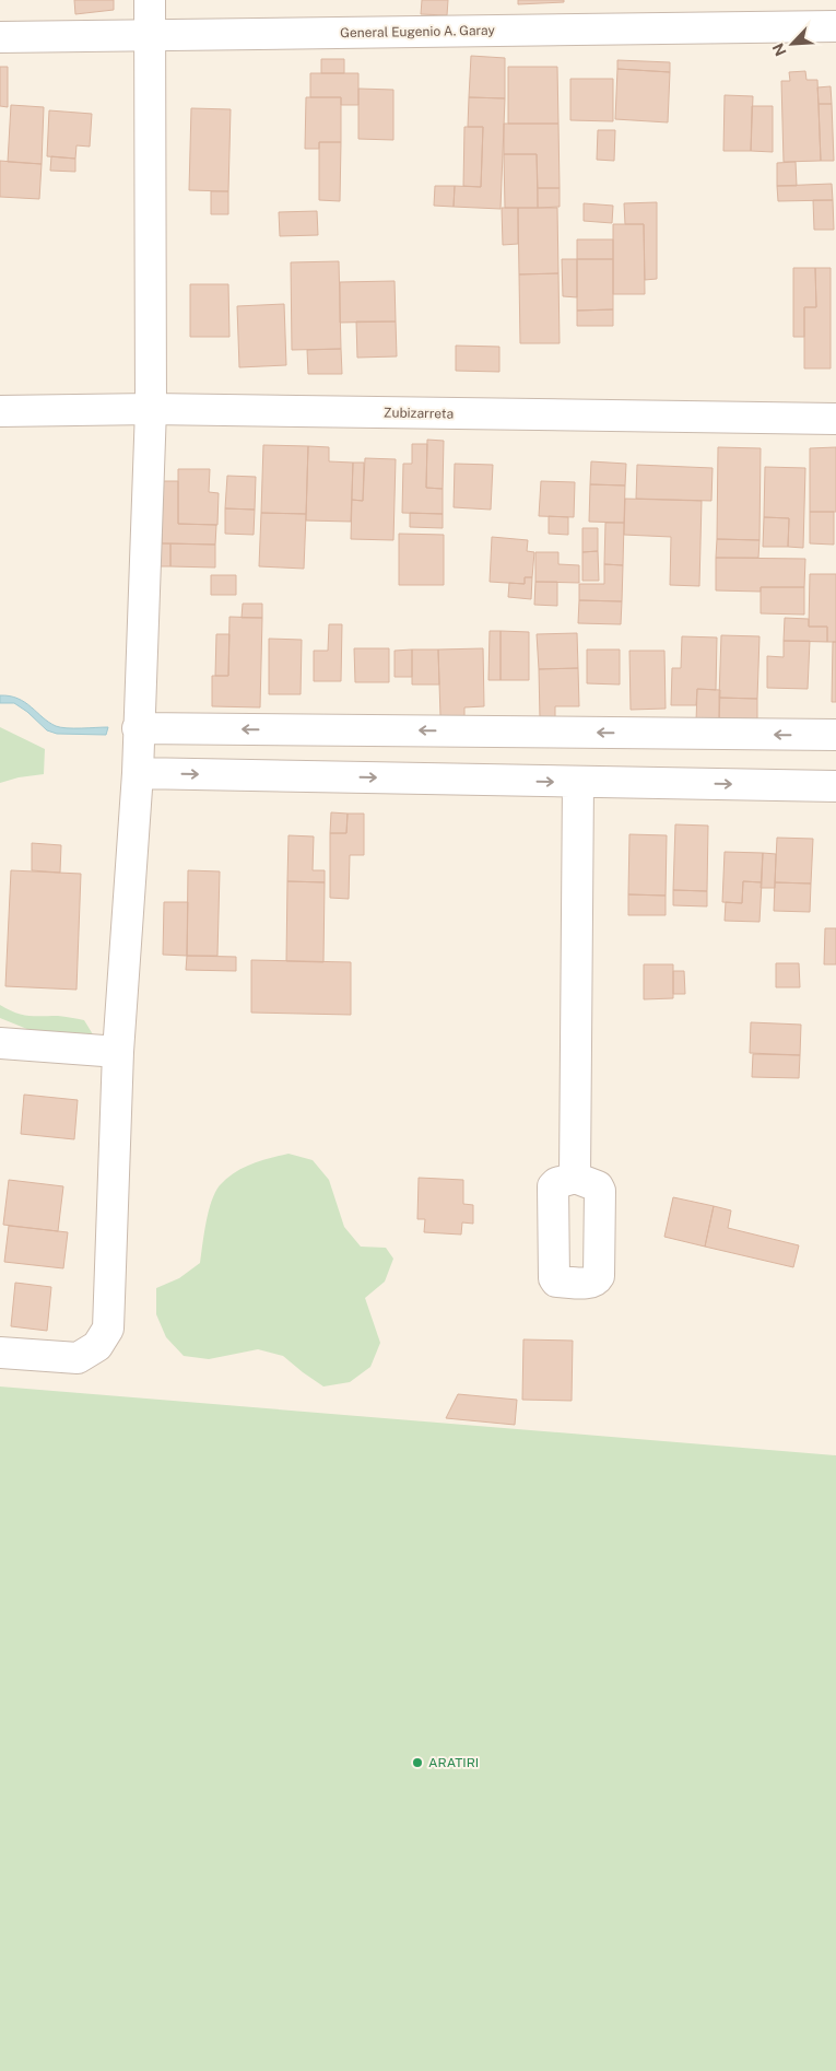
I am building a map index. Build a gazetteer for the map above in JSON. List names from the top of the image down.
{
  "streets": {
    "street": ["General Eugenio A. Garay", "Zubizarreta"]
  },
  "places": ["ARATIRI"],
  "north": "bottom left"
}
